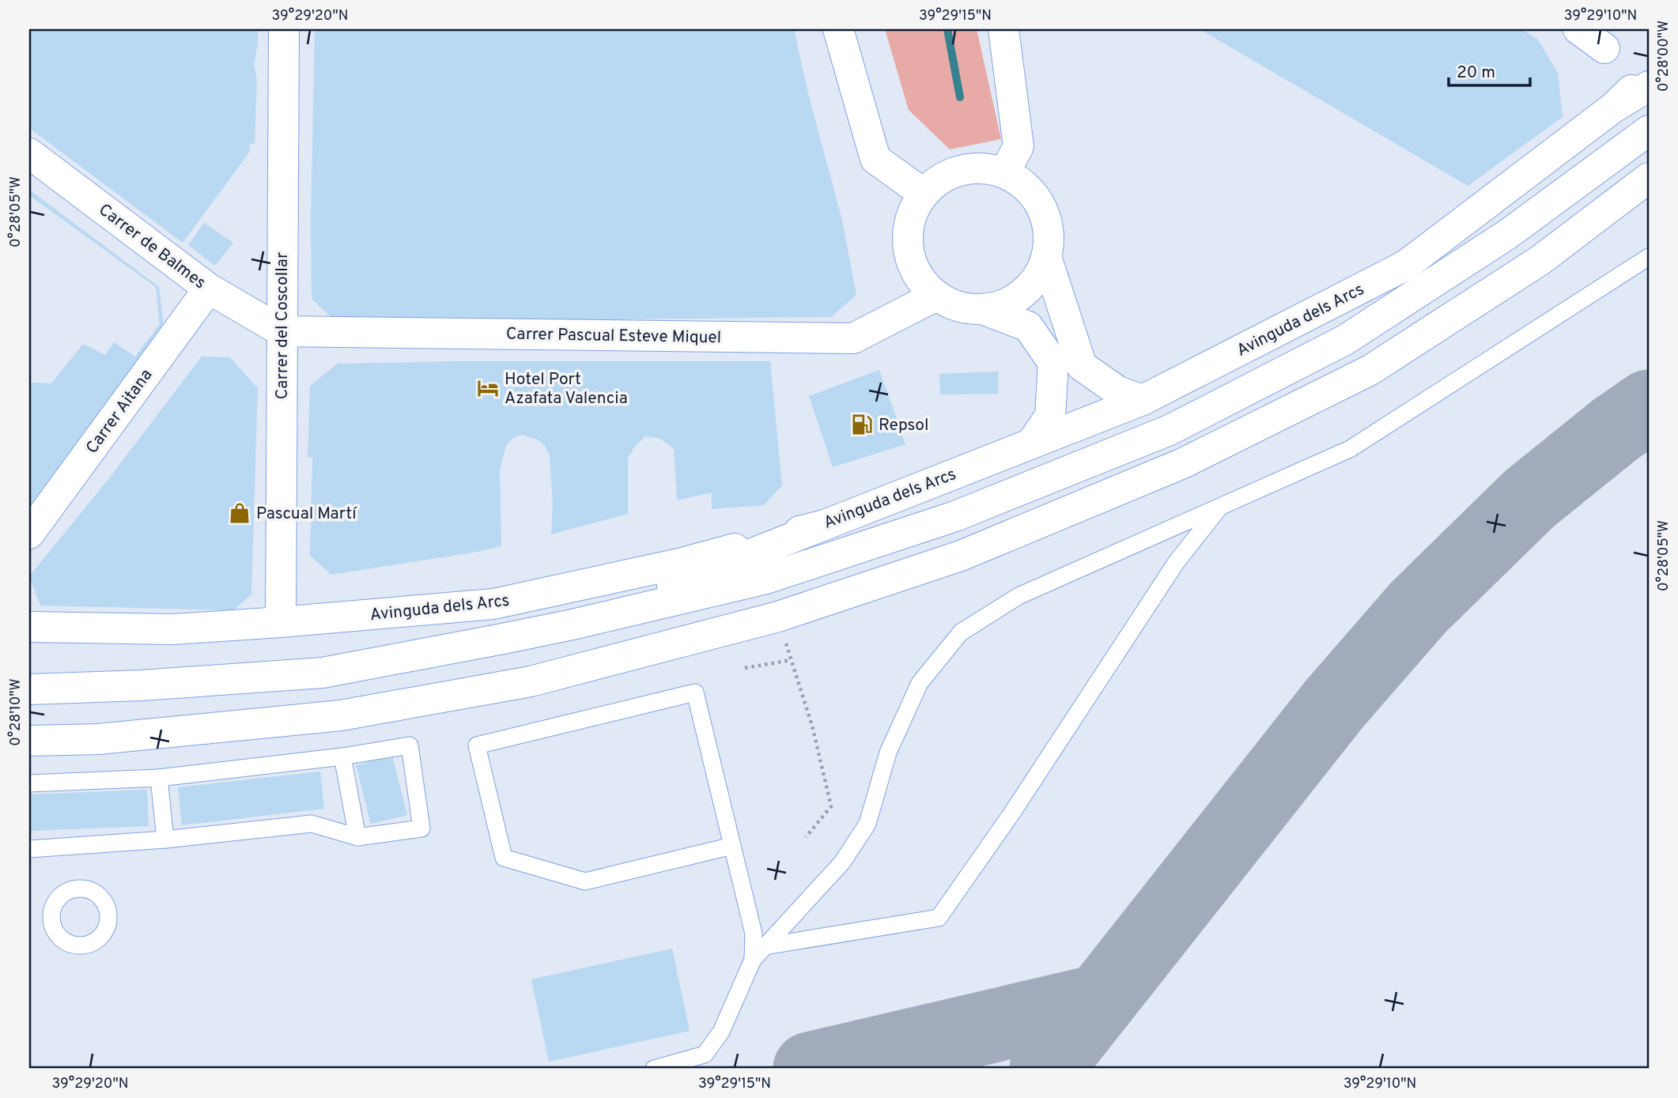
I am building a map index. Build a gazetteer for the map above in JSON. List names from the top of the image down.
{
  "streets": {
    "main road": [
      "Carrer de Balmes",
      "Avinguda dels Arcs",
      "Carrer del Coscollar",
      "Carrer Pascual Esteve Miquel",
      "Carrer Aitana"
    ]
  },
  "crossings": [
    ["Carrer de Balmes", "Carrer del Coscollar"],
    ["Carrer de Balmes", "Carrer Pascual Esteve Miquel"],
    ["Carrer de Balmes", "Carrer Aitana"],
    ["Avinguda dels Arcs", "Carrer del Coscollar"],
    ["Carrer del Coscollar", "Carrer Pascual Esteve Miquel"]
  ],
  "places": {
    "hotel": ["Hotel Port Azafata Valencia"],
    "fuel station": ["Repsol"],
    "shop": ["Pascual Martí"]
  },
  "scale_bar": "20 m",
  "coordinates": [
    "39°29'20\"N",
    "39°29'15\"N",
    "39°29'10\"N",
    "0°28'00\"W",
    "0°28'05\"W",
    "0°28'10\"W"
  ]
}
